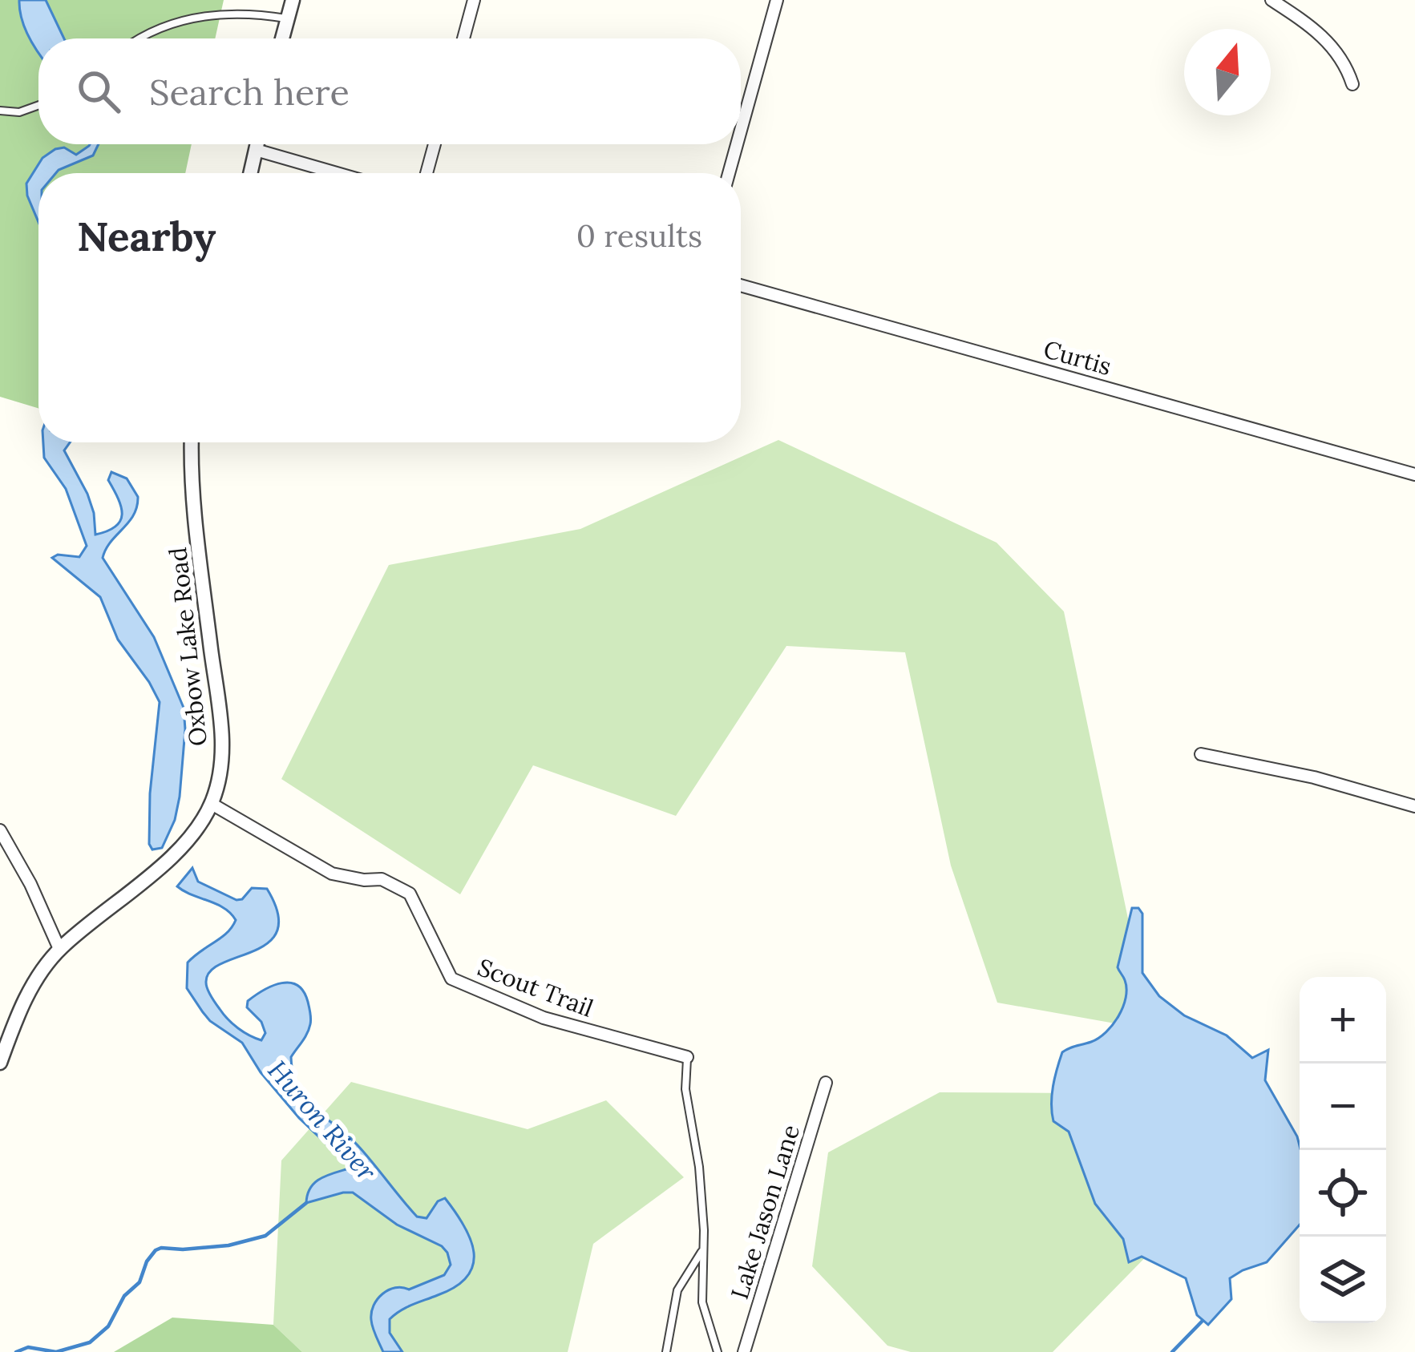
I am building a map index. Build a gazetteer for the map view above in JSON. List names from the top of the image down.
{
  "streets": {
    "street": [
      "Curtis",
      "Oxbow Lake Road",
      "Scout Trail",
      "Lake Jason Lane"
    ]
  },
  "crossings": [
    ["Oxbow Lake Road", "Scout Trail"]
  ],
  "water": ["Huron River"],
  "north": "top",
  "page": {
    "search": "Search here",
    "heading": ["Nearby", "0 results"],
    "map_buttons": ["+", "−"]
  }
}
